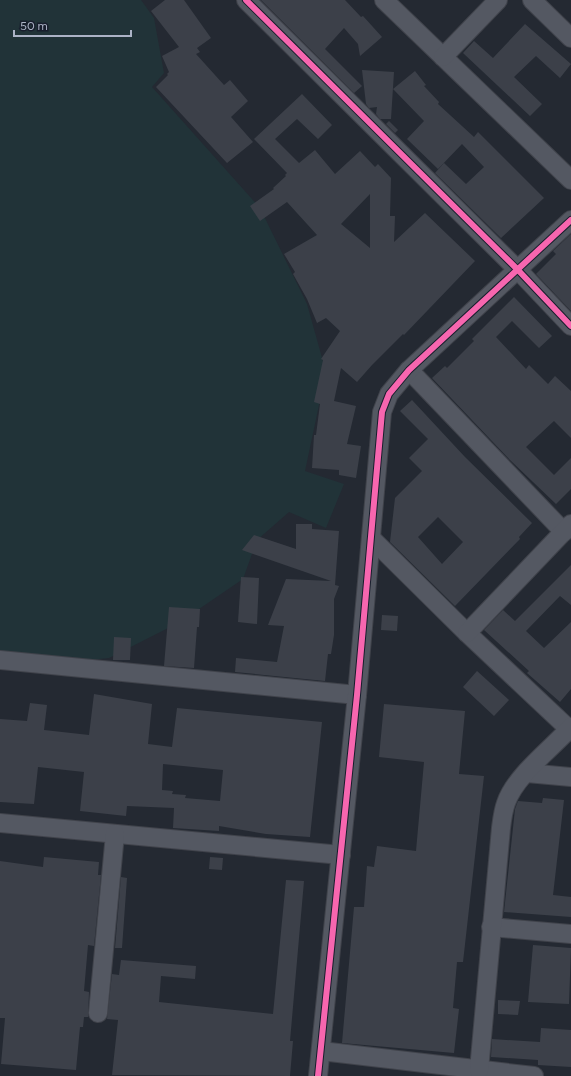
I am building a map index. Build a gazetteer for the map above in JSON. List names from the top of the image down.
{
  "scale_bar": "50 m"
}
